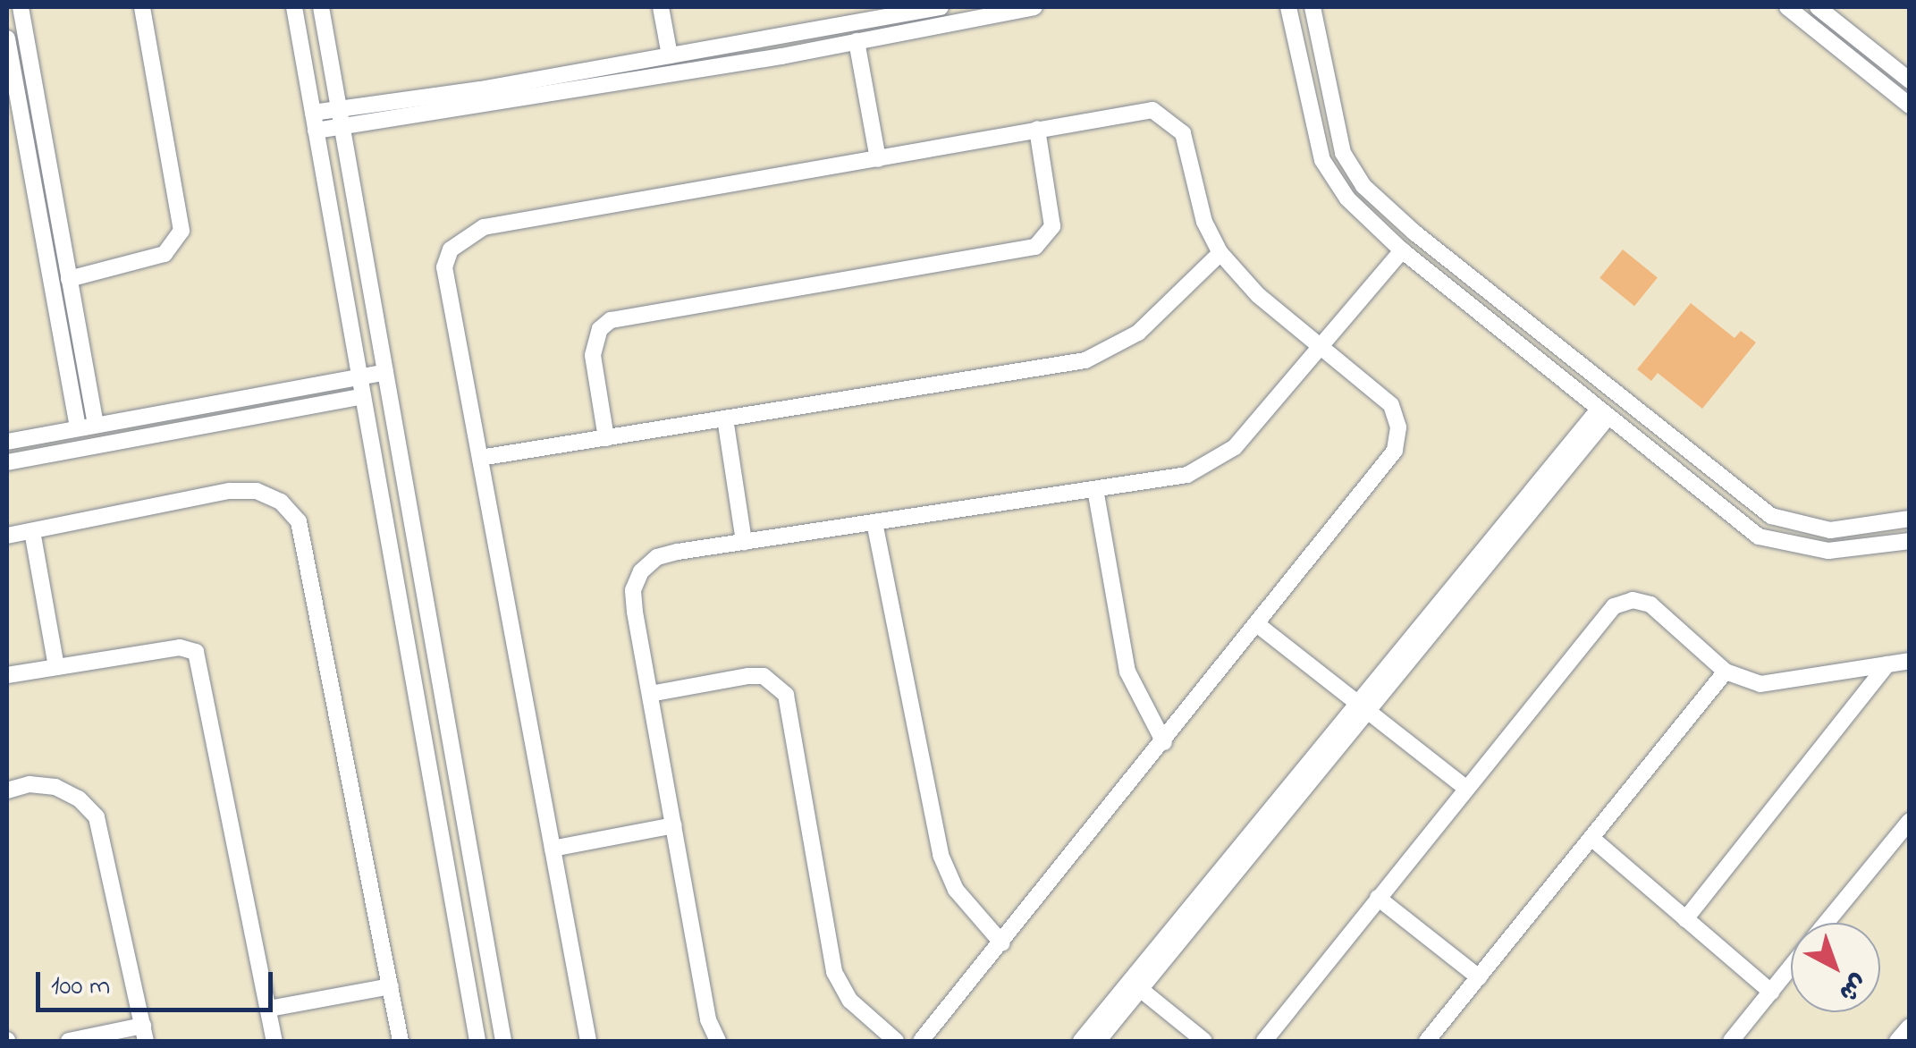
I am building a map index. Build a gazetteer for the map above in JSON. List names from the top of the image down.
{
  "scale_bar": "100 m",
  "north": "bottom right"
}
